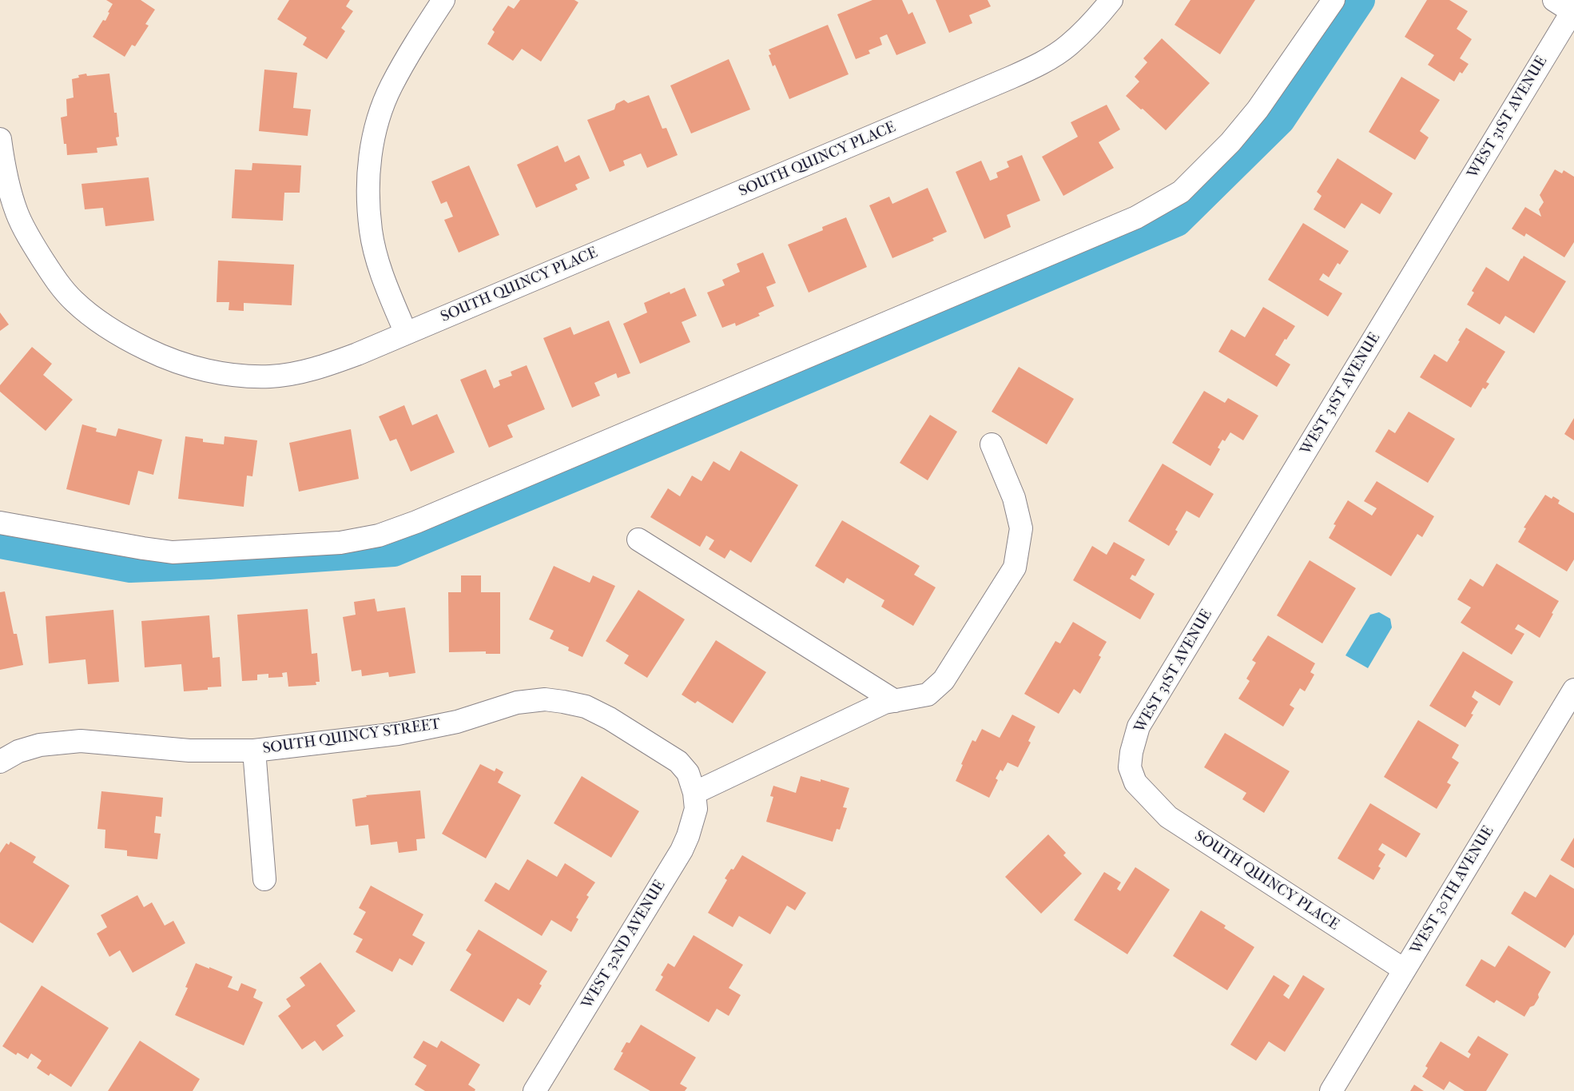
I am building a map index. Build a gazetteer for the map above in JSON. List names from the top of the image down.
{
  "streets": {
    "street": [
      "WEST 31ST AVENUE",
      "SOUTH QUINCY PLACE",
      "SOUTH QUINCY STREET",
      "WEST 30TH AVENUE",
      "WEST 32ND AVENUE"
    ]
  },
  "crossings": [
    ["WEST 31ST AVENUE", "SOUTH QUINCY PLACE"],
    ["SOUTH QUINCY PLACE", "WEST 30TH AVENUE"],
    ["SOUTH QUINCY STREET", "WEST 32ND AVENUE"]
  ]
}
